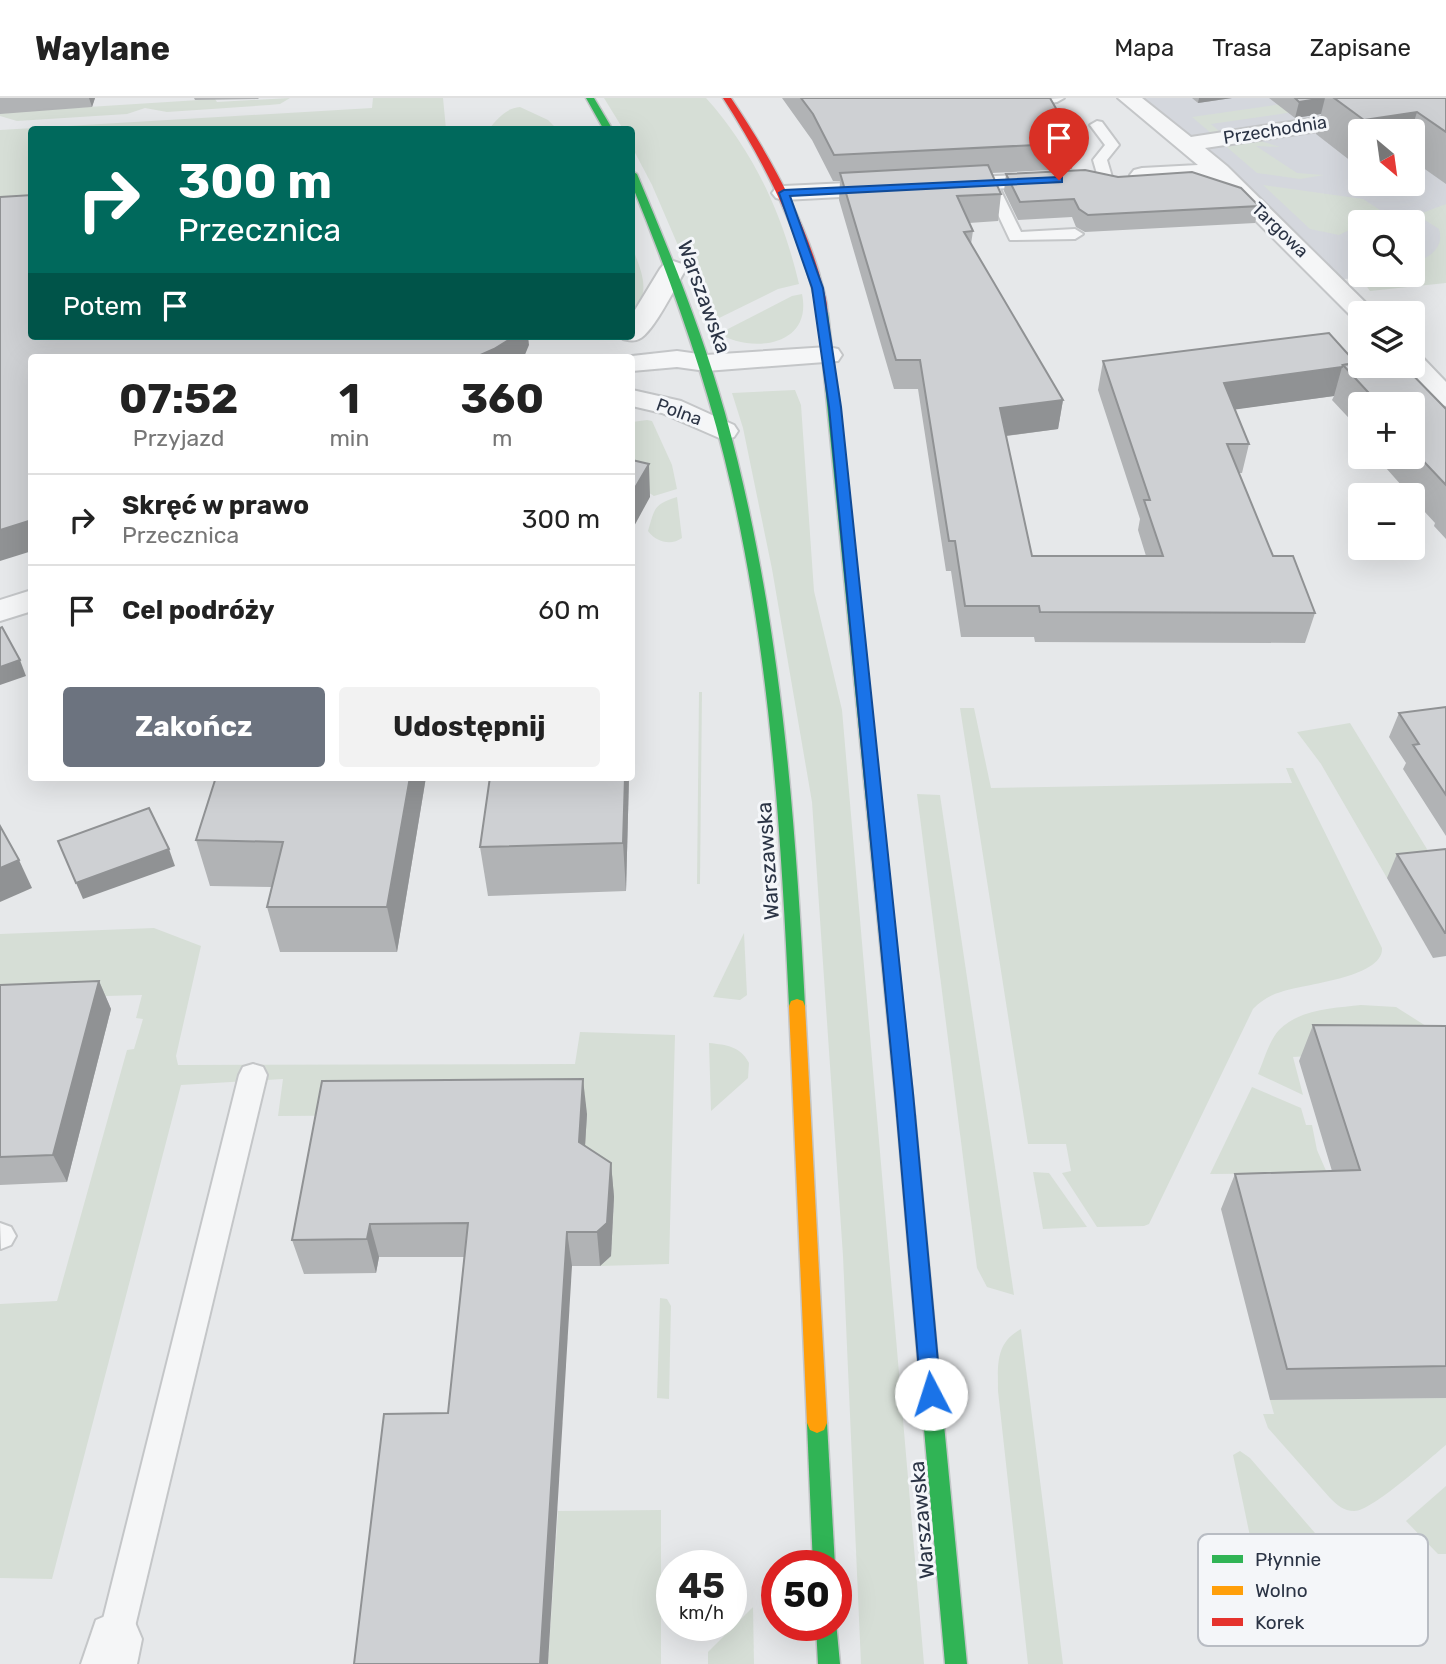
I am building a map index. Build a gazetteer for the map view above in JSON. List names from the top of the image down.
{
  "streets": {
    "main road": ["Warszawska"],
    "street": ["Przechodnia", "Targowa", "Polna"]
  },
  "crossings": [
    ["Przechodnia", "Targowa"],
    ["Warszawska", "Polna"]
  ],
  "legend": ["Płynnie", "Wolno", "Korek"],
  "north": "bottom right",
  "page": {
    "header": "Waylane",
    "nav": ["Mapa", "Trasa", "Zapisane"],
    "map_buttons": ["+", "−"],
    "turn": ["300 m", "Przecznica"],
    "then": "Potem",
    "eta": [
      "07:52",
      "Przyjazd",
      "1",
      "min",
      "360",
      "m"
    ],
    "list": [
      {
        "name": "Skręć w prawo",
        "note": "Przecznica",
        "value": "300 m"
      },
      {
        "name": "Cel podróży",
        "value": "60 m"
      }
    ],
    "buttons": ["Zakończ", "Udostępnij"],
    "speed": "45 km/h",
    "limit": "50"
  }
}
